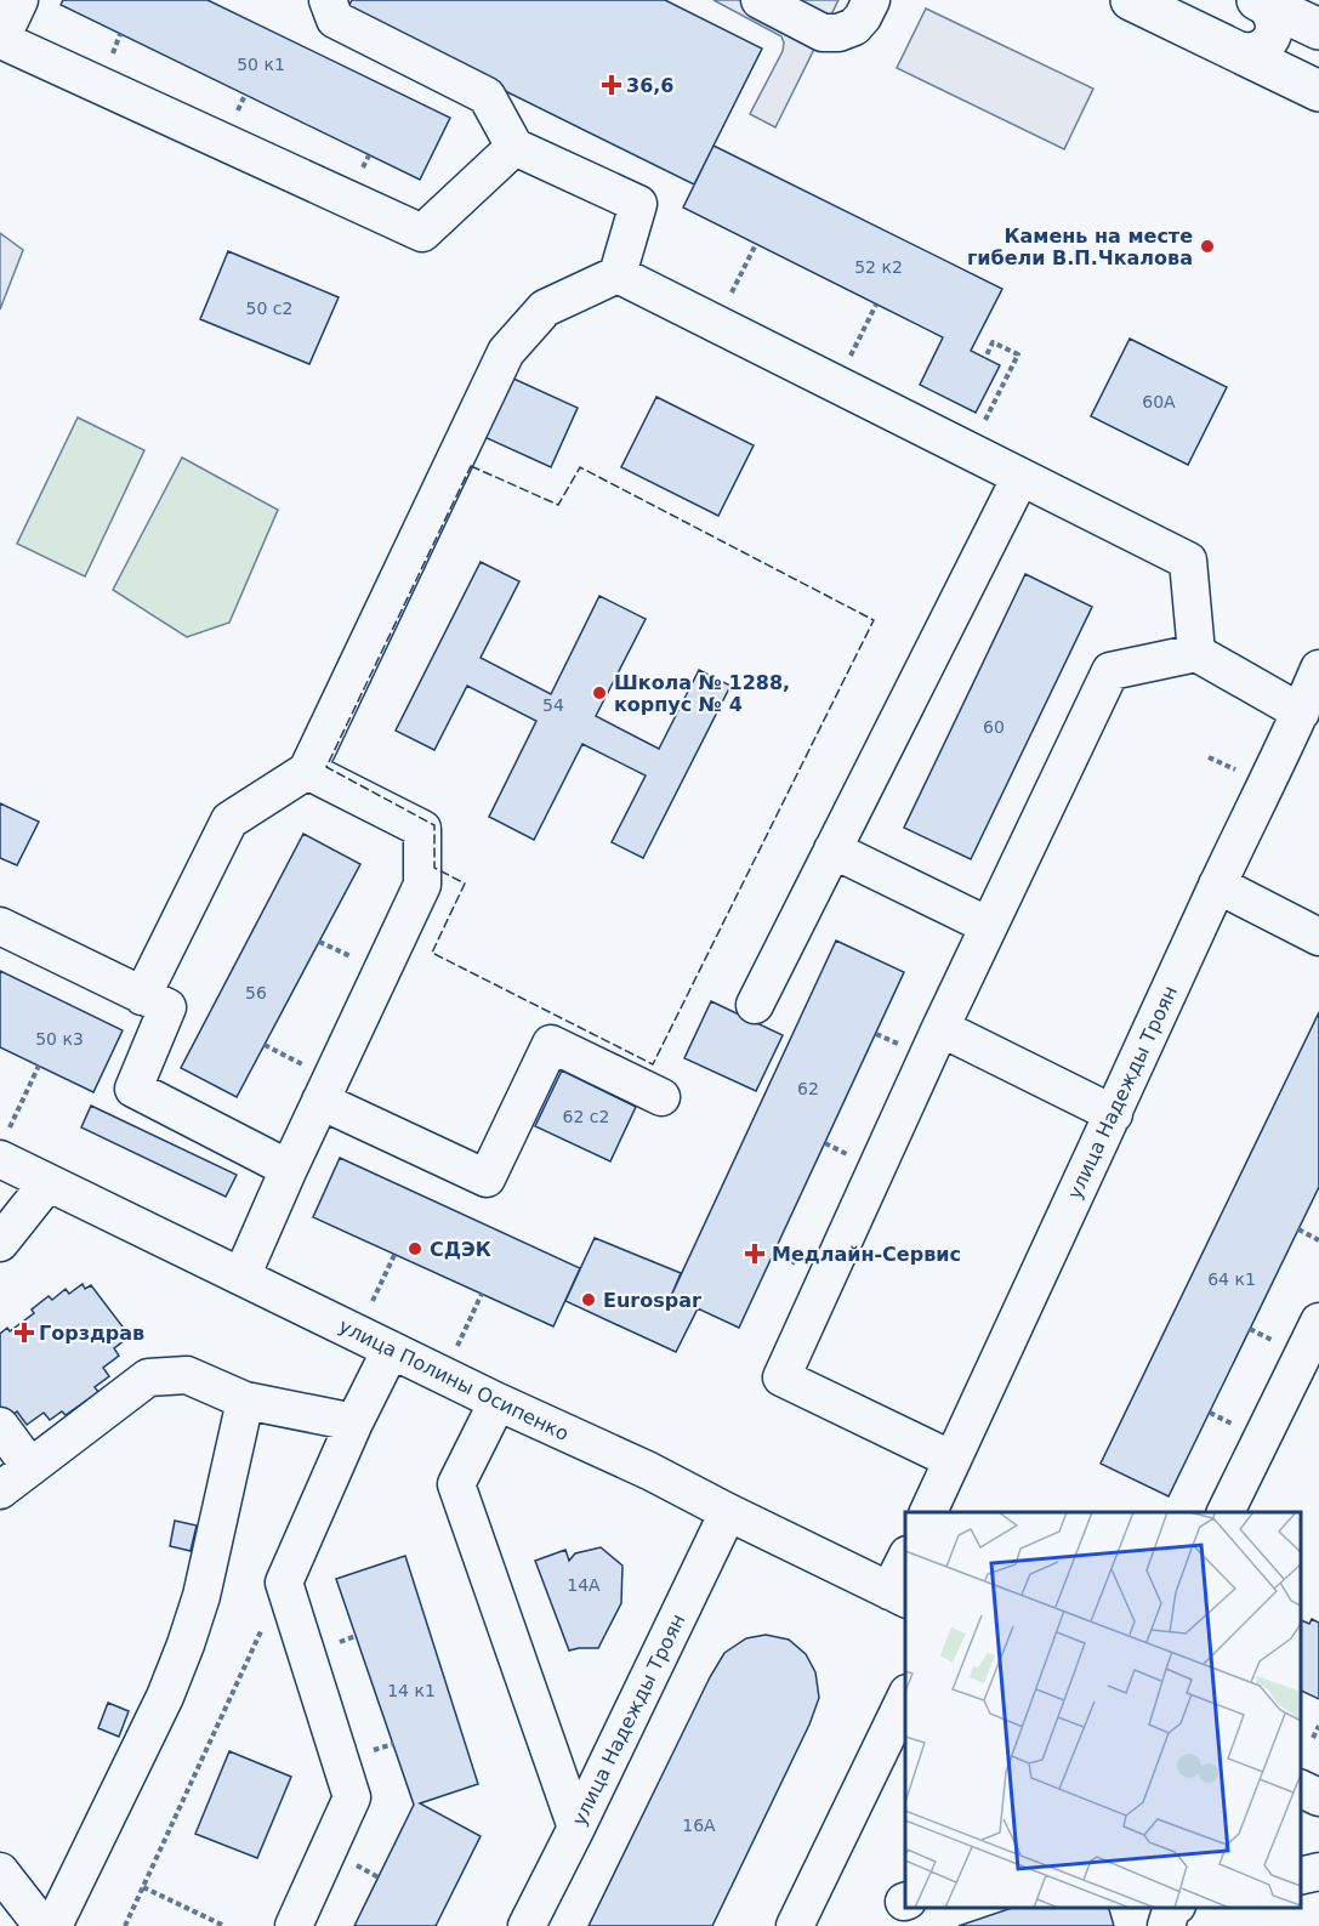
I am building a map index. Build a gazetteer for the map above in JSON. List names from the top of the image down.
{
  "streets": {
    "street": ["улица Надежды Троян", "улица Полины Осипенко"]
  },
  "crossings": [
    ["улица Надежды Троян", "улица Полины Осипенко"]
  ],
  "places": {
    "health": ["36,6", "Медлайн-Сервис", "Горздрав"],
    "other": [
      "Камень на месте гибели В.П.Чкалова",
      "Школа № 1288, корпус № 4",
      "СДЭК",
      "Eurospar"
    ]
  },
  "house_numbers": [
    "50 к1",
    "52 к2",
    "50 с2",
    "60А",
    "54",
    "60",
    "56",
    "50 к3",
    "62",
    "62 с2",
    "64 к1",
    "14А",
    "14 к1",
    "16А"
  ]
}
